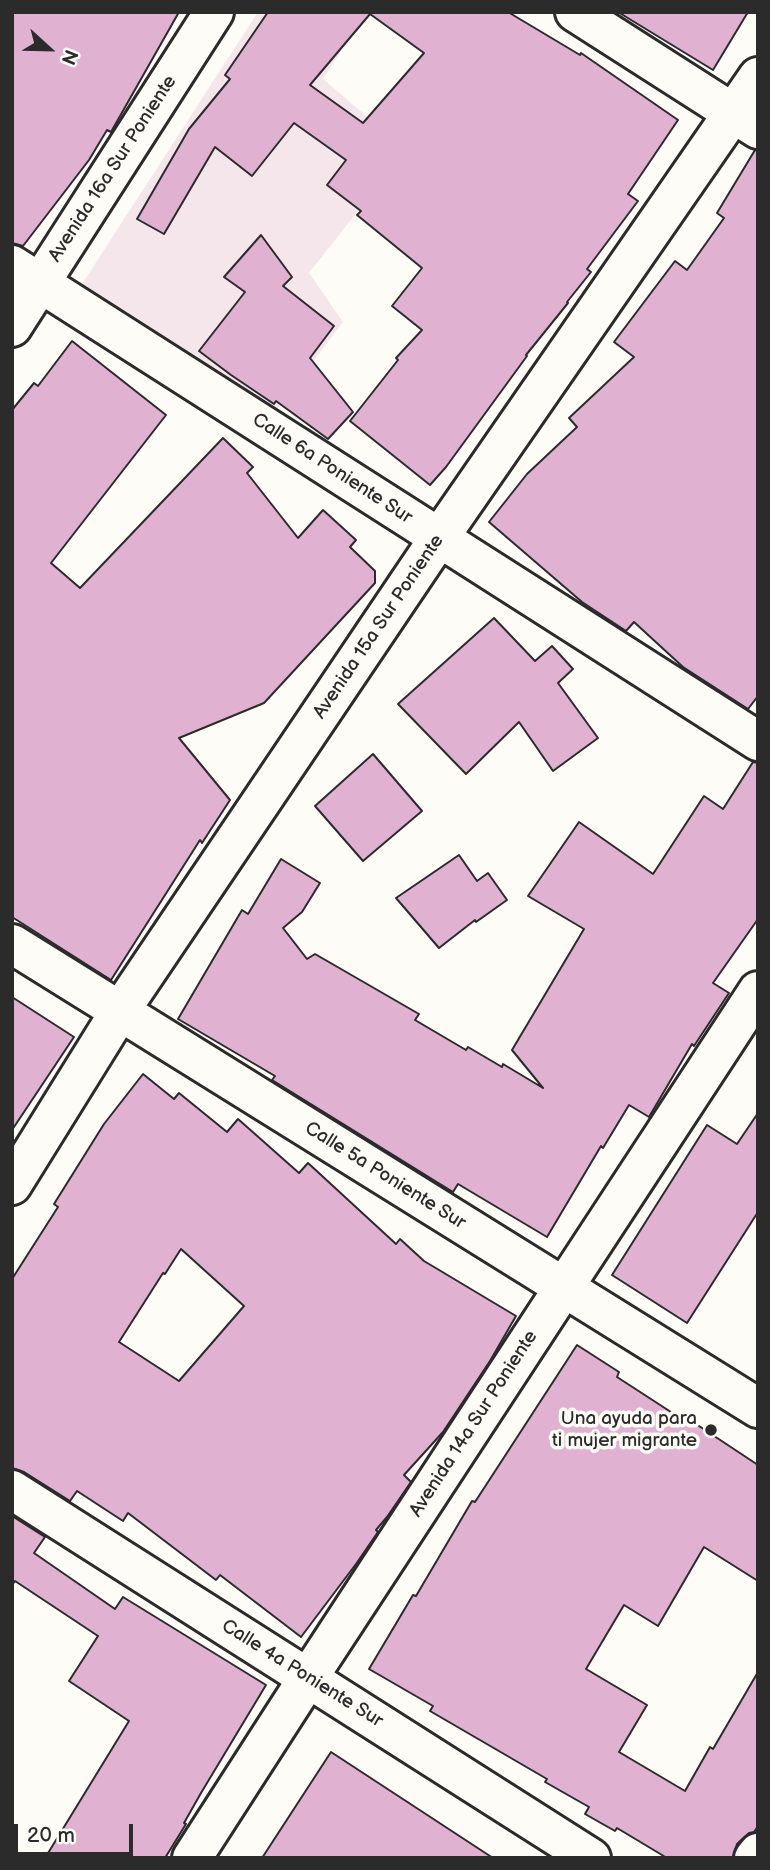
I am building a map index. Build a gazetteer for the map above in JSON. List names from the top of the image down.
{
  "streets": {
    "street": [
      "Avenida 16a Sur Poniente",
      "Calle 6a Poniente Sur",
      "Avenida 15a Sur Poniente",
      "Calle 5a Poniente Sur",
      "Avenida 14a Sur Poniente",
      "Calle 4a Poniente Sur"
    ]
  },
  "crossings": [
    ["Avenida 16a Sur Poniente", "Calle 6a Poniente Sur"],
    ["Calle 6a Poniente Sur", "Avenida 15a Sur Poniente"],
    ["Avenida 15a Sur Poniente", "Calle 5a Poniente Sur"],
    ["Calle 5a Poniente Sur", "Avenida 14a Sur Poniente"],
    ["Avenida 14a Sur Poniente", "Calle 4a Poniente Sur"]
  ],
  "places": ["Una ayuda para ti mujer migrante"],
  "scale_bar": "20 m",
  "north": "right"
}
